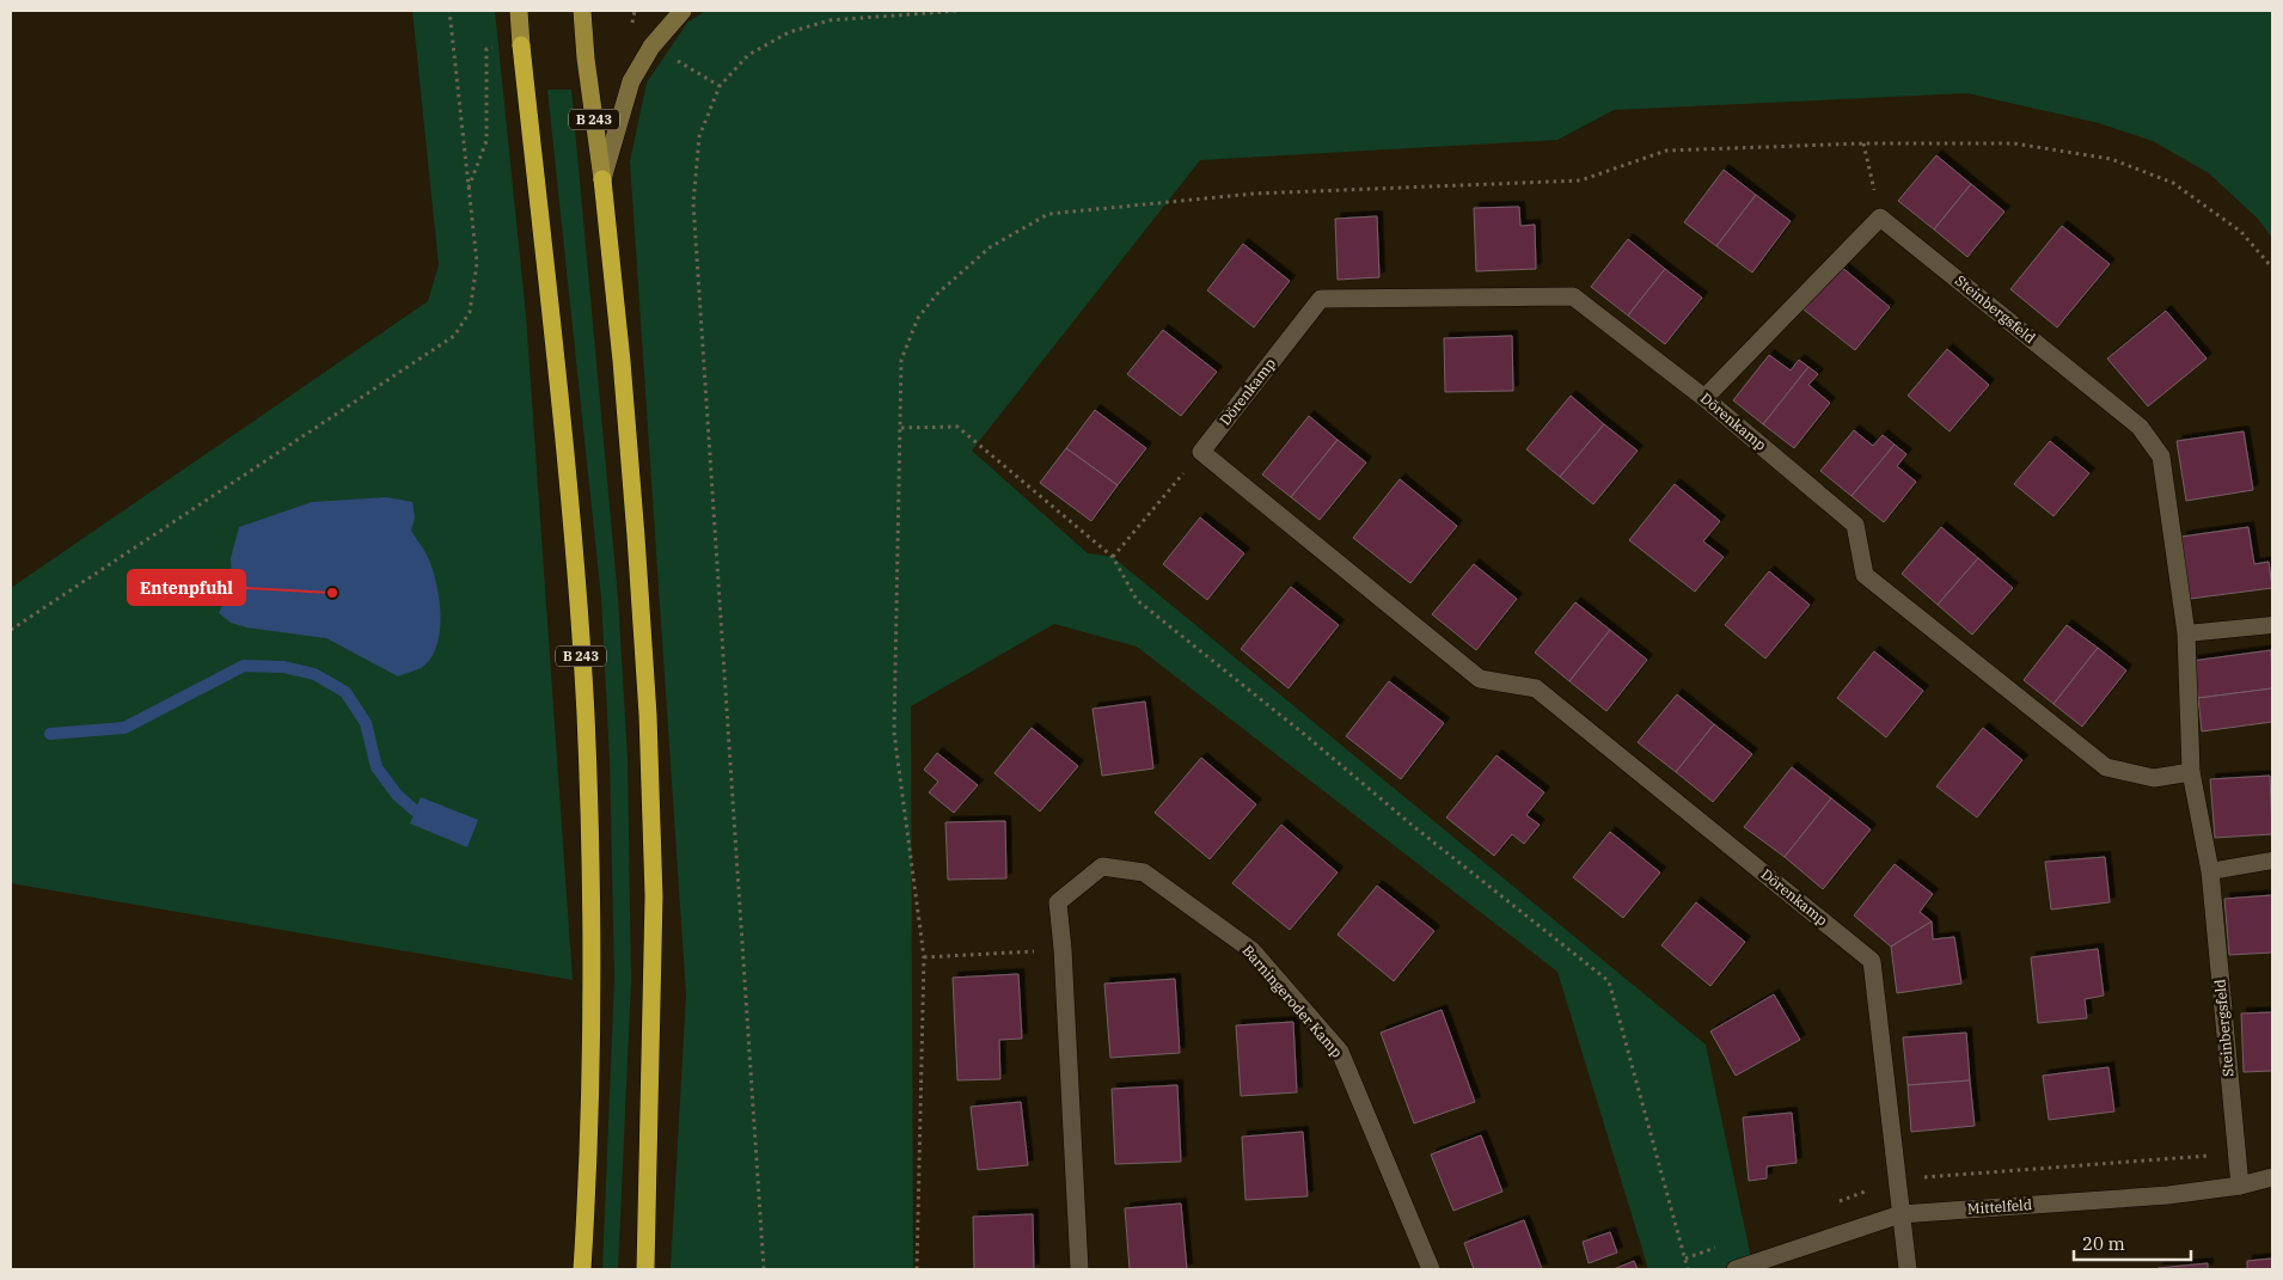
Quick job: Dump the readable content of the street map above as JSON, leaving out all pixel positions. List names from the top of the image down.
{
  "streets": {
    "highway": ["B 243"],
    "street": [
      "Steinbergsfeld",
      "Dörenkamp",
      "Barningeroder Kamp",
      "Mittelfeld"
    ]
  },
  "crossings": [
    ["Steinbergsfeld", "Dörenkamp"],
    ["Steinbergsfeld", "Mittelfeld"],
    ["Dörenkamp", "Mittelfeld"]
  ],
  "places": ["Entenpfuhl"],
  "scale_bar": "20 m"
}
